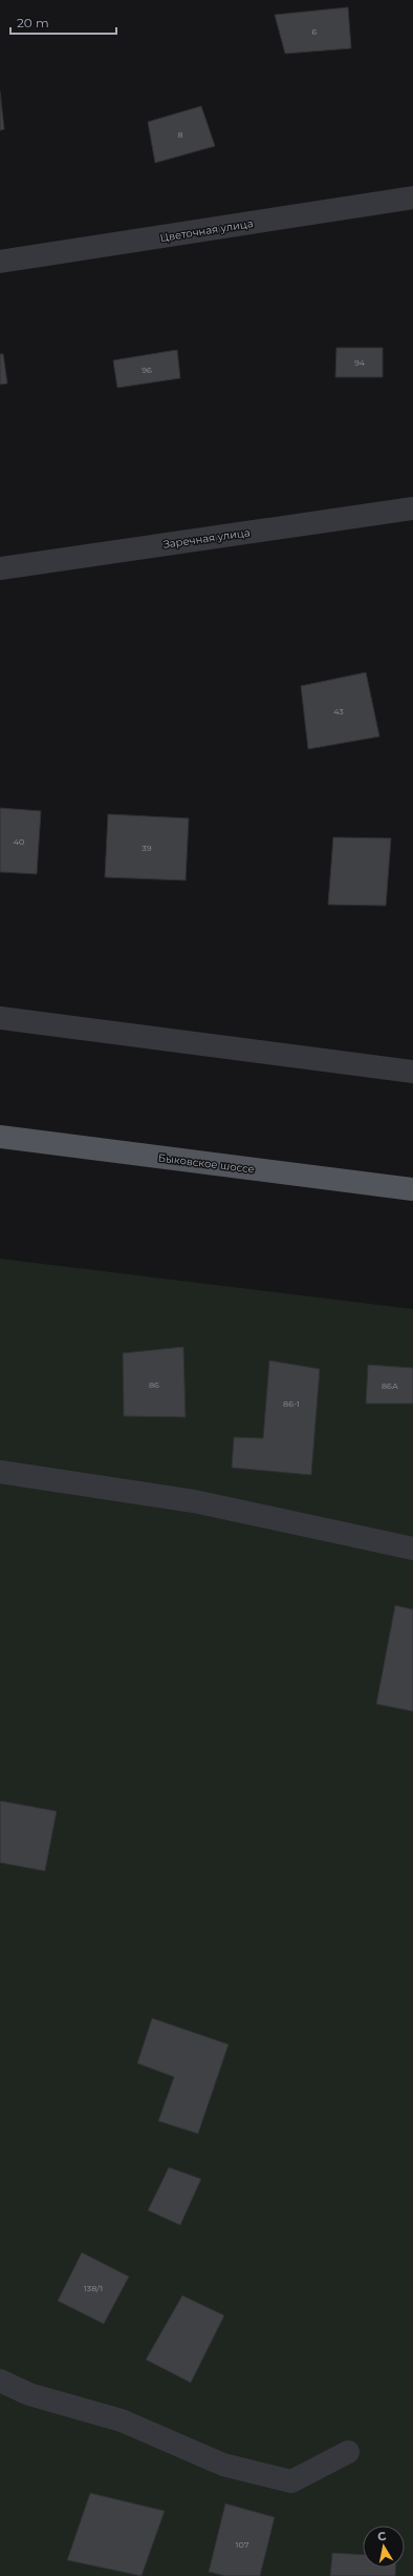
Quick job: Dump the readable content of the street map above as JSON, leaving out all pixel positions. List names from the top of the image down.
{
  "streets": {
    "main road": ["Быковское шоссе"],
    "street": ["Цветочная улица", "Заречная улица"]
  },
  "house_numbers": [
    "6",
    "8",
    "94",
    "96",
    "43",
    "40",
    "39",
    "86",
    "86А",
    "86-1",
    "138/1",
    "107"
  ],
  "scale_bar": "20 m",
  "north": "top"
}
